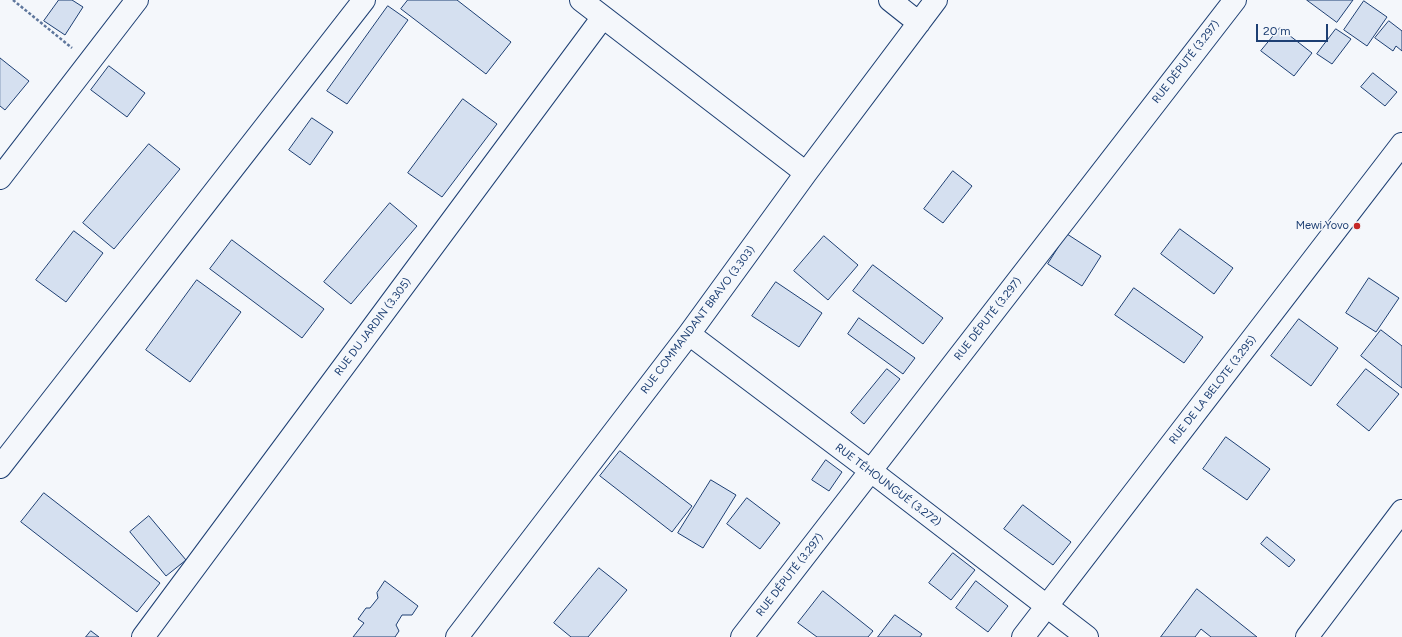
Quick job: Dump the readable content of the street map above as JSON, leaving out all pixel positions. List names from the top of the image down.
{
  "streets": {
    "street": [
      "RUE DÉPUTÉ (3.297)",
      "RUE COMMANDANT BRAVO (3.303)",
      "RUE DU JARDIN (3.305)",
      "RUE DE LA BELOTE (3.295)",
      "RUE TÉHOUNGUÉ (3.272)"
    ]
  },
  "crossings": [
    ["RUE DÉPUTÉ (3.297)", "RUE TÉHOUNGUÉ (3.272)"],
    ["RUE COMMANDANT BRAVO (3.303)", "RUE TÉHOUNGUÉ (3.272)"],
    ["RUE DE LA BELOTE (3.295)", "RUE TÉHOUNGUÉ (3.272)"]
  ],
  "places": ["Mewi Yovo"],
  "scale_bar": "20 m"
}
